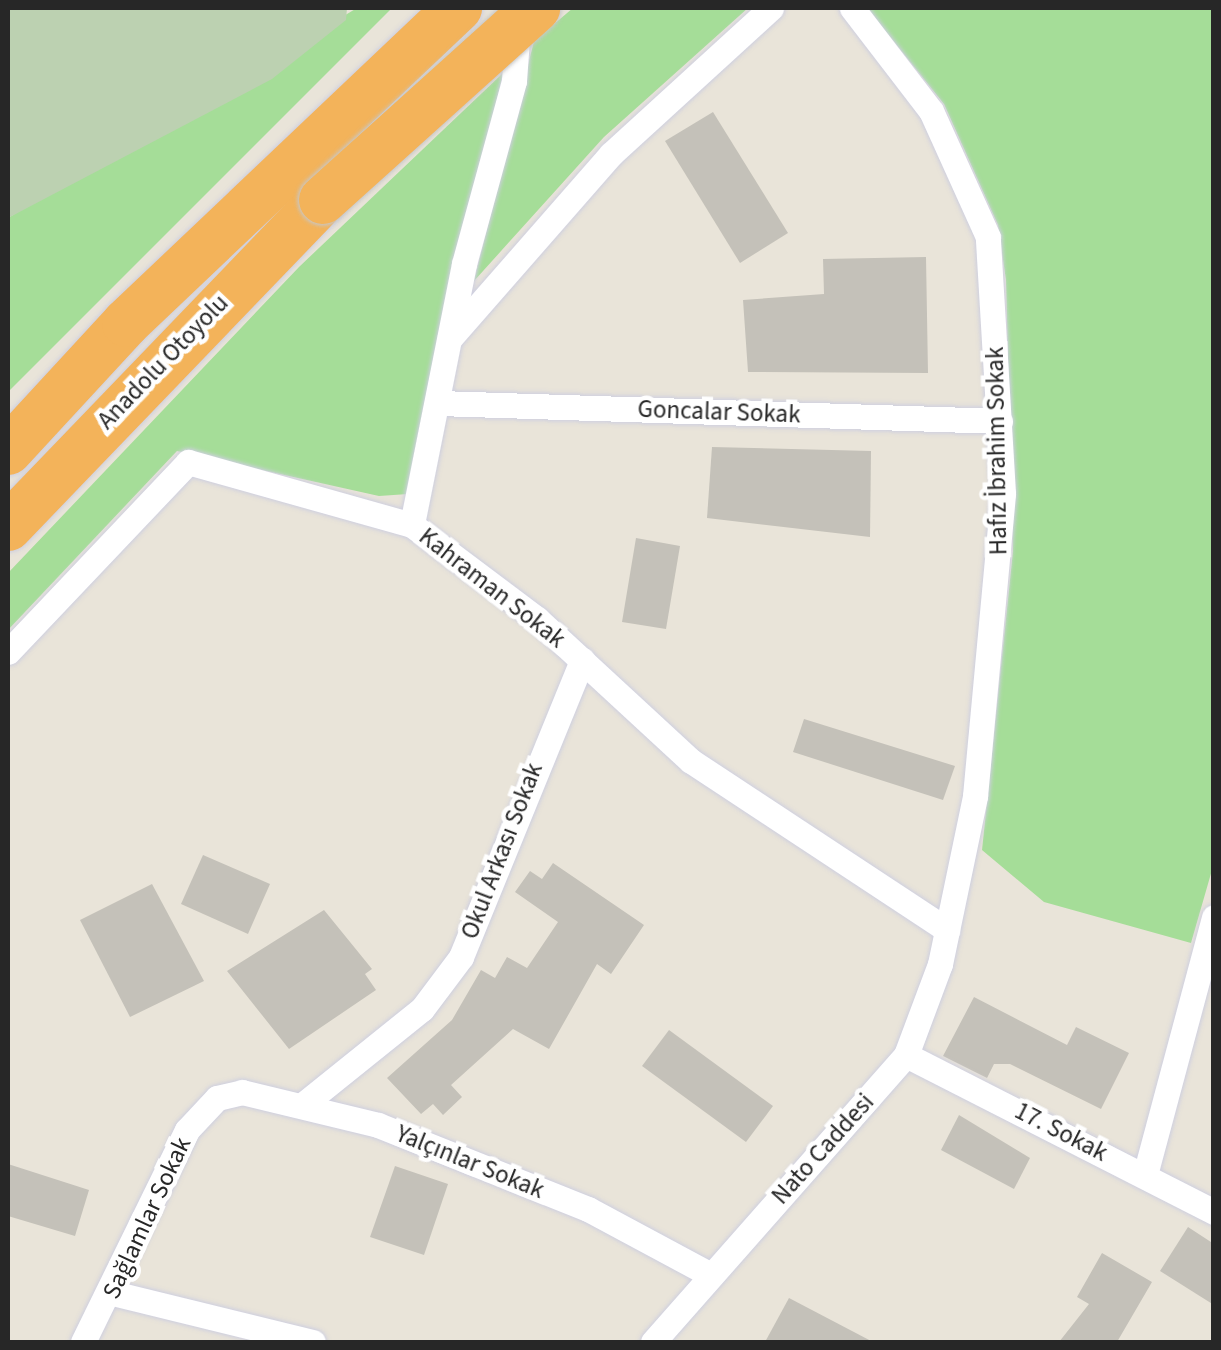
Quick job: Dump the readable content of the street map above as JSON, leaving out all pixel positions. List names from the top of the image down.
{
  "streets": {
    "highway": ["Anadolu Otoyolu"],
    "street": [
      "Goncalar Sokak",
      "Hafız İbrahim Sokak",
      "Kahraman Sokak",
      "Okul Arkası Sokak",
      "17. Sokak",
      "Nato Caddesi",
      "Yalçınlar Sokak",
      "Sağlamlar Sokak"
    ]
  },
  "crossings": [
    ["Goncalar Sokak", "Hafız İbrahim Sokak"],
    ["Goncalar Sokak", "Kahraman Sokak"],
    ["Hafız İbrahim Sokak", "Kahraman Sokak"],
    ["Hafız İbrahim Sokak", "Nato Caddesi"],
    ["Kahraman Sokak", "Okul Arkası Sokak"],
    ["Kahraman Sokak", "Nato Caddesi"],
    ["Okul Arkası Sokak", "Yalçınlar Sokak"],
    ["17. Sokak", "Nato Caddesi"],
    ["Nato Caddesi", "Yalçınlar Sokak"],
    ["Yalçınlar Sokak", "Sağlamlar Sokak"]
  ]
}
